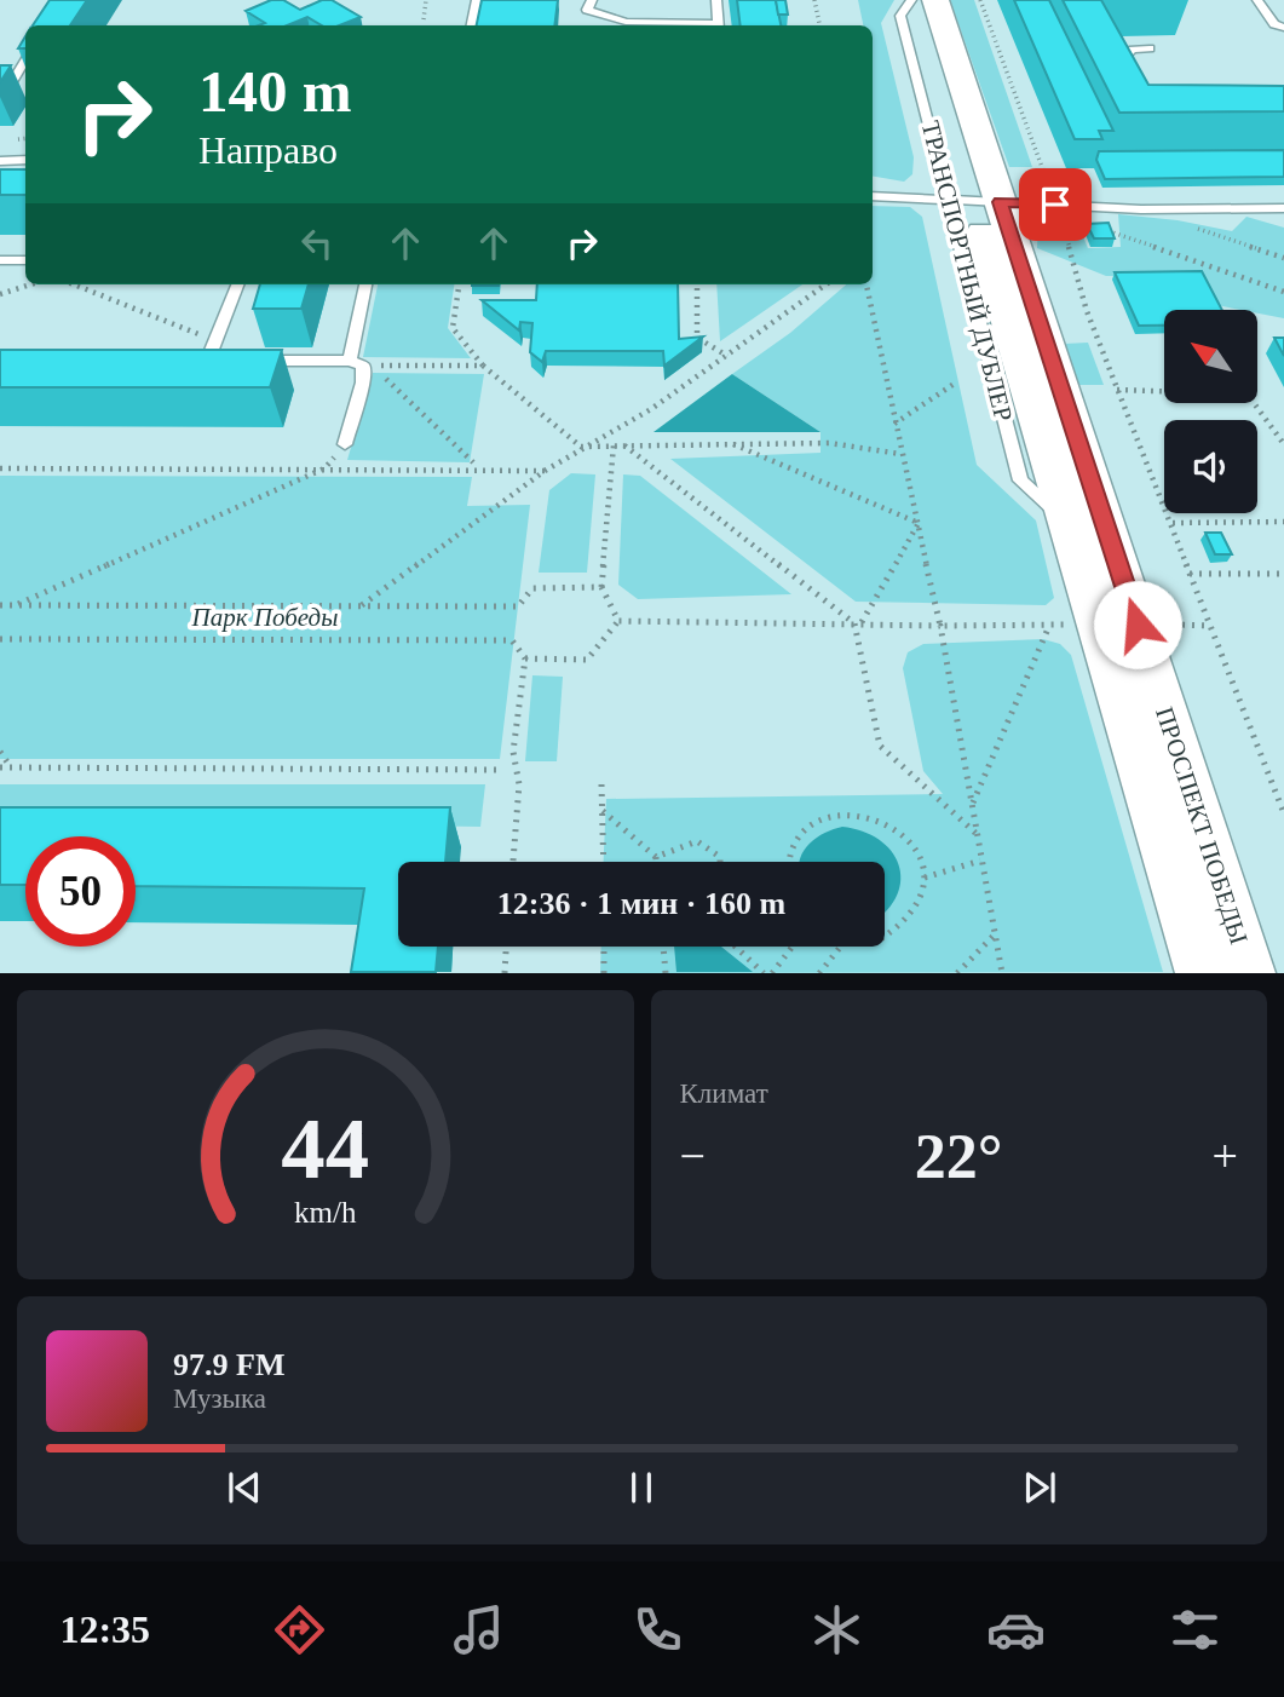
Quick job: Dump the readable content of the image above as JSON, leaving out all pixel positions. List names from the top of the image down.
{
  "streets": {
    "main road": ["ПРОСПЕКТ ПОБЕДЫ"]
  },
  "parks": ["Парк Победы"],
  "north": "top left",
  "page": {
    "turn": ["140 m", "Направо"],
    "limit": "50",
    "trip": "12:36 · 1 мин · 160 m",
    "tile": "Климат",
    "heat": ["−", "22°", "+"],
    "song": ["97.9 FM", "Музыка"],
    "tabs": "12:35",
    "gauge": ["44", "km/h"]
  }
}
